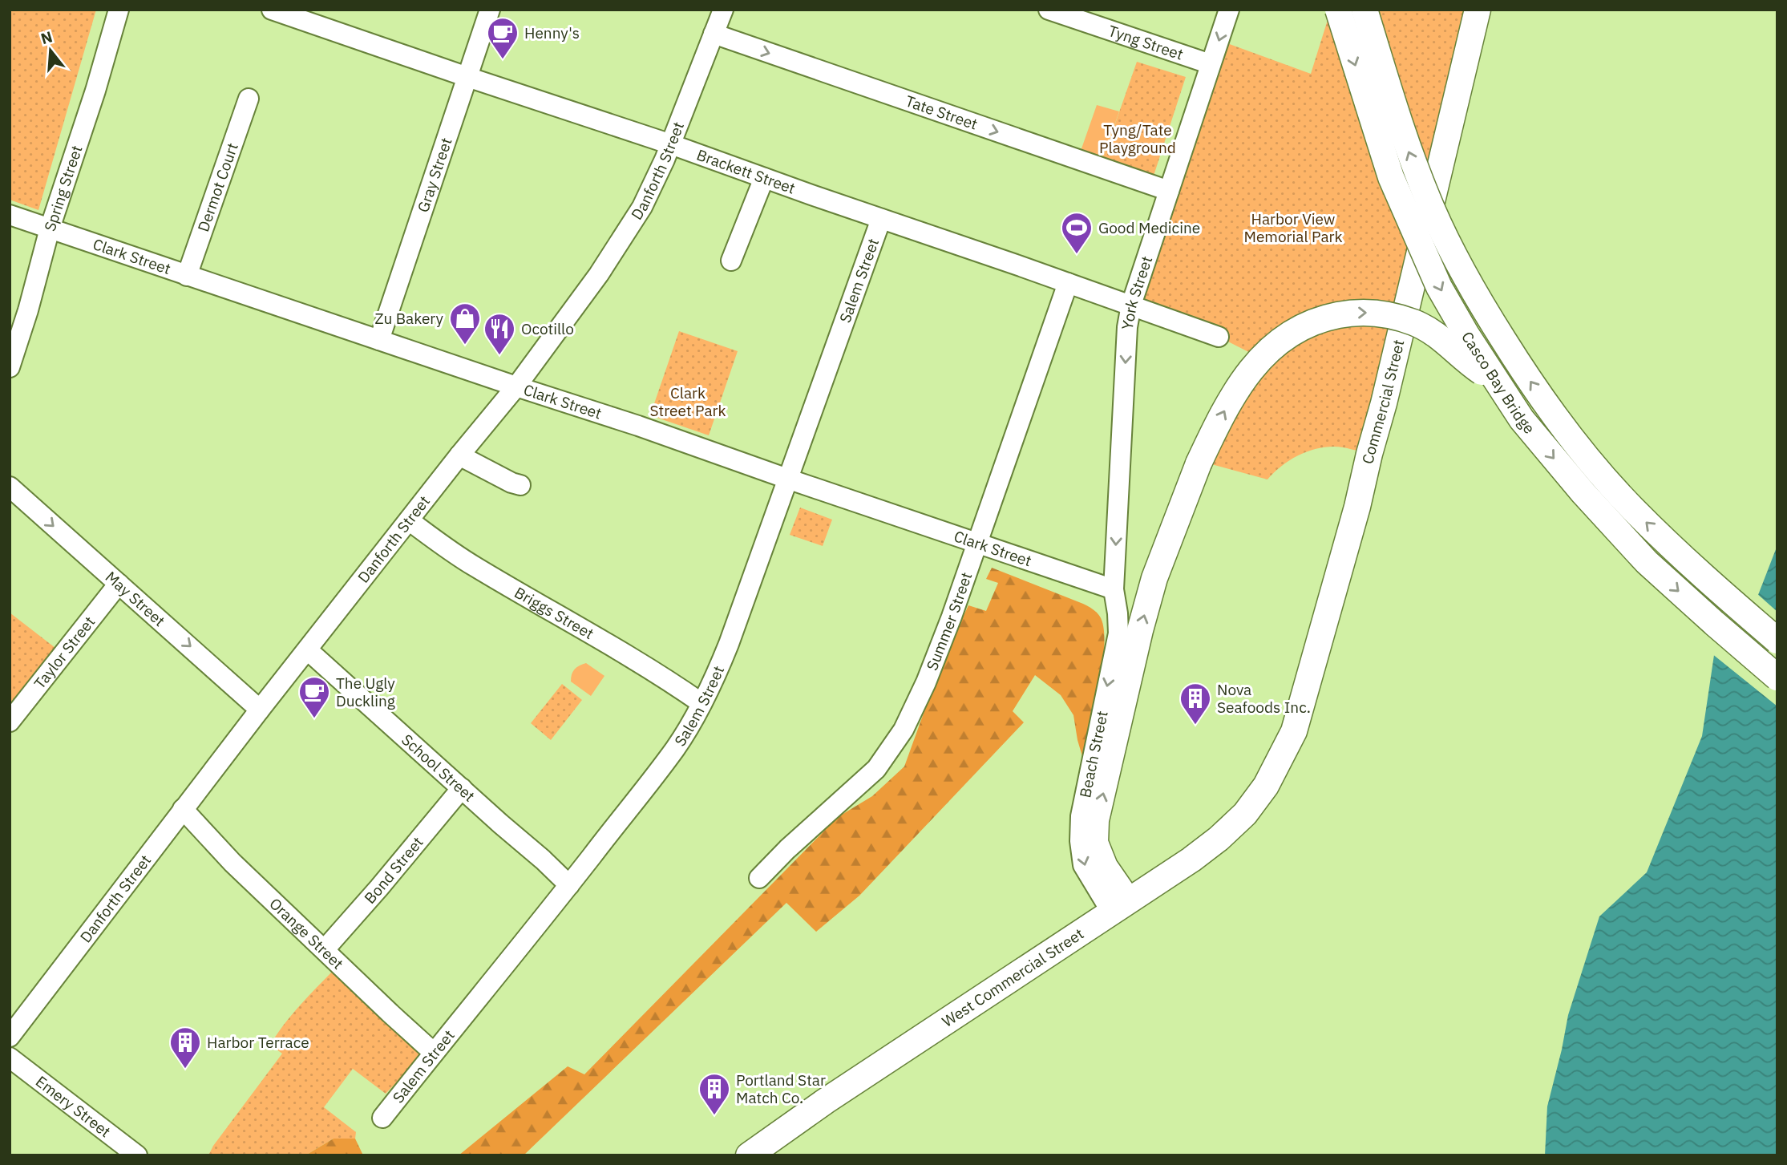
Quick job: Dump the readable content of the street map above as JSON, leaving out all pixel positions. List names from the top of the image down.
{
  "streets": {
    "main road": ["Casco Bay Bridge", "Commercial Street", "West Commercial Street"],
    "street": [
      "Tyng Street",
      "Tate Street",
      "Danforth Street",
      "Brackett Street",
      "Gray Street",
      "Dermot Court",
      "Spring Street",
      "Clark Street",
      "Salem Street",
      "York Street",
      "May Street",
      "Briggs Street",
      "Summer Street",
      "Taylor Street",
      "Beach Street",
      "School Street",
      "Bond Street",
      "Orange Street",
      "Emery Street"
    ]
  },
  "crossings": [
    ["Tyng Street", "York Street"],
    ["Tate Street", "Danforth Street"],
    ["Tate Street", "York Street"],
    ["Danforth Street", "Brackett Street"],
    ["Danforth Street", "Clark Street"],
    ["Danforth Street", "May Street"],
    ["Danforth Street", "Briggs Street"],
    ["Danforth Street", "School Street"],
    ["Danforth Street", "Orange Street"],
    ["Brackett Street", "Gray Street"],
    ["Brackett Street", "Salem Street"],
    ["Brackett Street", "York Street"],
    ["Brackett Street", "Summer Street"],
    ["Gray Street", "Clark Street"],
    ["Dermot Court", "Clark Street"],
    ["Spring Street", "Clark Street"],
    ["Clark Street", "Salem Street"],
    ["Clark Street", "York Street"],
    ["Clark Street", "Summer Street"],
    ["Clark Street", "Beach Street"],
    ["Salem Street", "Briggs Street"],
    ["Salem Street", "School Street"],
    ["Salem Street", "Orange Street"],
    ["York Street", "Beach Street"],
    ["Commercial Street", "West Commercial Street"],
    ["May Street", "Taylor Street"],
    ["Beach Street", "West Commercial Street"],
    ["School Street", "Bond Street"],
    ["Bond Street", "Orange Street"]
  ],
  "one_way": [
    "Tate Street",
    "York Street",
    "May Street",
    "Beach Street"
  ],
  "parks": ["Tyng/Tate Playground", "Harbor View Memorial Park", "Clark Street Park"],
  "places": {
    "cafe": ["Henny's", "The Ugly Duckling"],
    "sports": ["Good Medicine"],
    "shop": ["Zu Bakery"],
    "restaurant": ["Ocotillo"],
    "building": ["Nova Seafoods Inc.", "Harbor Terrace", "Portland Star Match Co."]
  },
  "north": "top"
}
